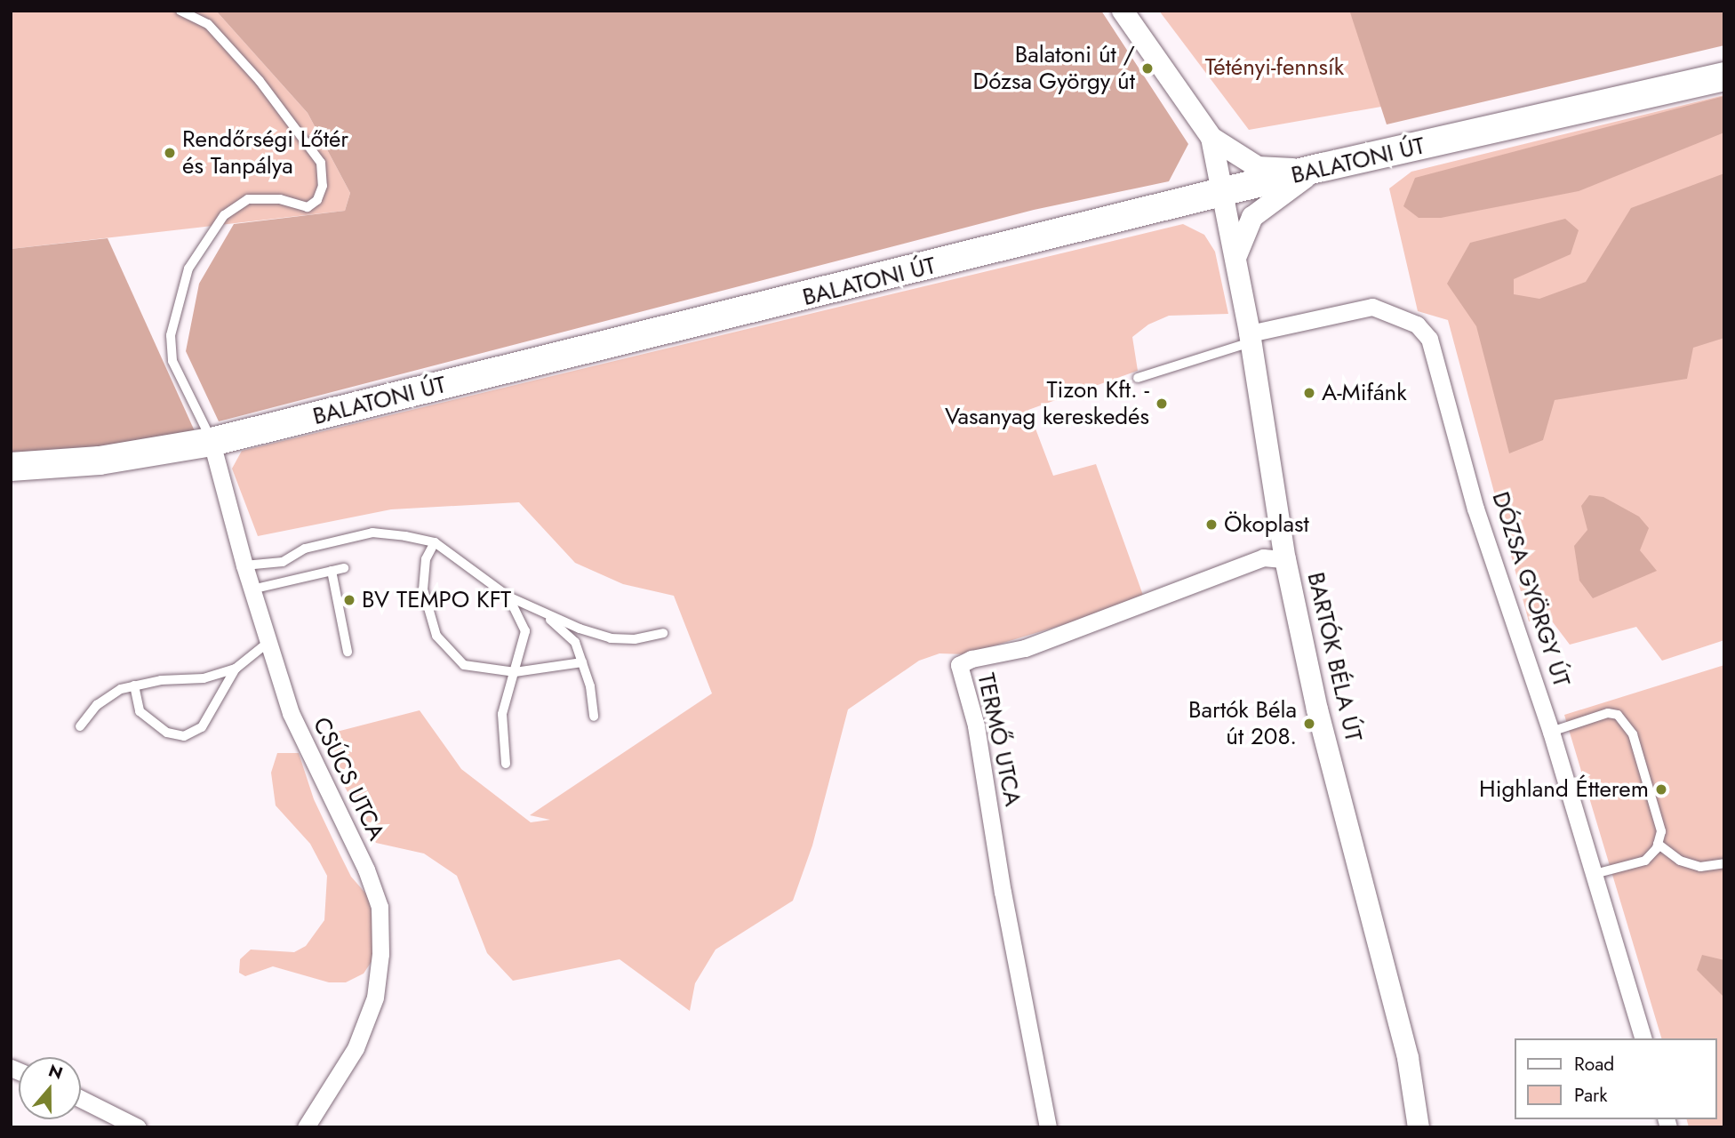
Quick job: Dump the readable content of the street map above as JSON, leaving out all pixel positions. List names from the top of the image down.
{
  "streets": {
    "main road": ["BALATONI ÚT"],
    "street": [
      "DÓZSA GYÖRGY ÚT",
      "BARTÓK BÉLA ÚT",
      "TERMŐ UTCA",
      "CSÚCS UTCA"
    ]
  },
  "crossings": [
    ["BALATONI ÚT", "BARTÓK BÉLA ÚT"],
    ["BALATONI ÚT", "CSÚCS UTCA"],
    ["DÓZSA GYÖRGY ÚT", "BARTÓK BÉLA ÚT"],
    ["BARTÓK BÉLA ÚT", "TERMŐ UTCA"]
  ],
  "parks": ["Tétényi-fennsík"],
  "places": [
    "Balatoni út / Dózsa György út",
    "Rendőrségi Lőtér és Tanpálya",
    "A-Mifánk",
    "Tizon Kft. - Vasanyag kereskedés",
    "Ökoplast",
    "BV TEMPO KFT",
    "Bartók Béla út 208.",
    "Highland Étterem"
  ],
  "legend": ["Road", "Park"],
  "north": "top"
}
